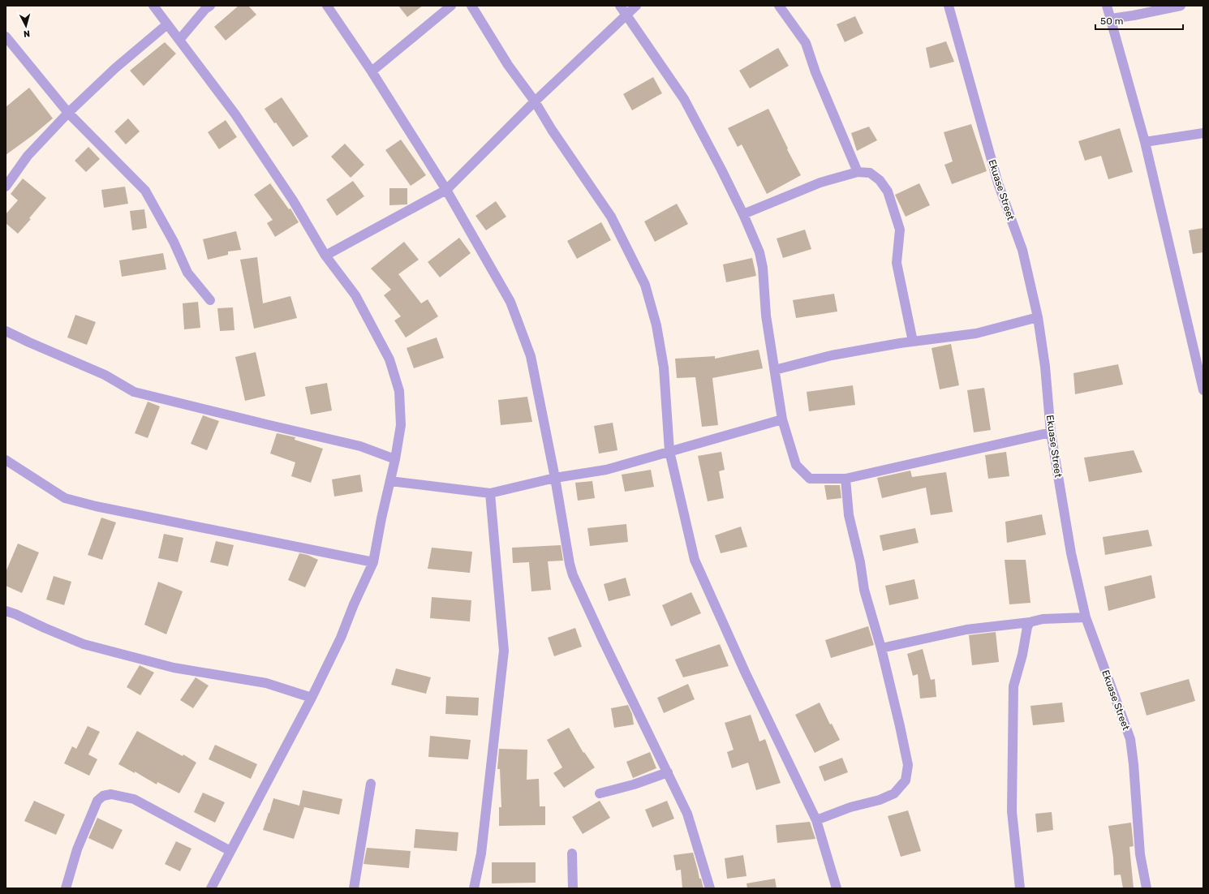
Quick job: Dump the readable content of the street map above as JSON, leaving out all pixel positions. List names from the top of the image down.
{
  "streets": {
    "street": ["Ekuase Street"]
  },
  "scale_bar": "50 m",
  "north": "bottom"
}
